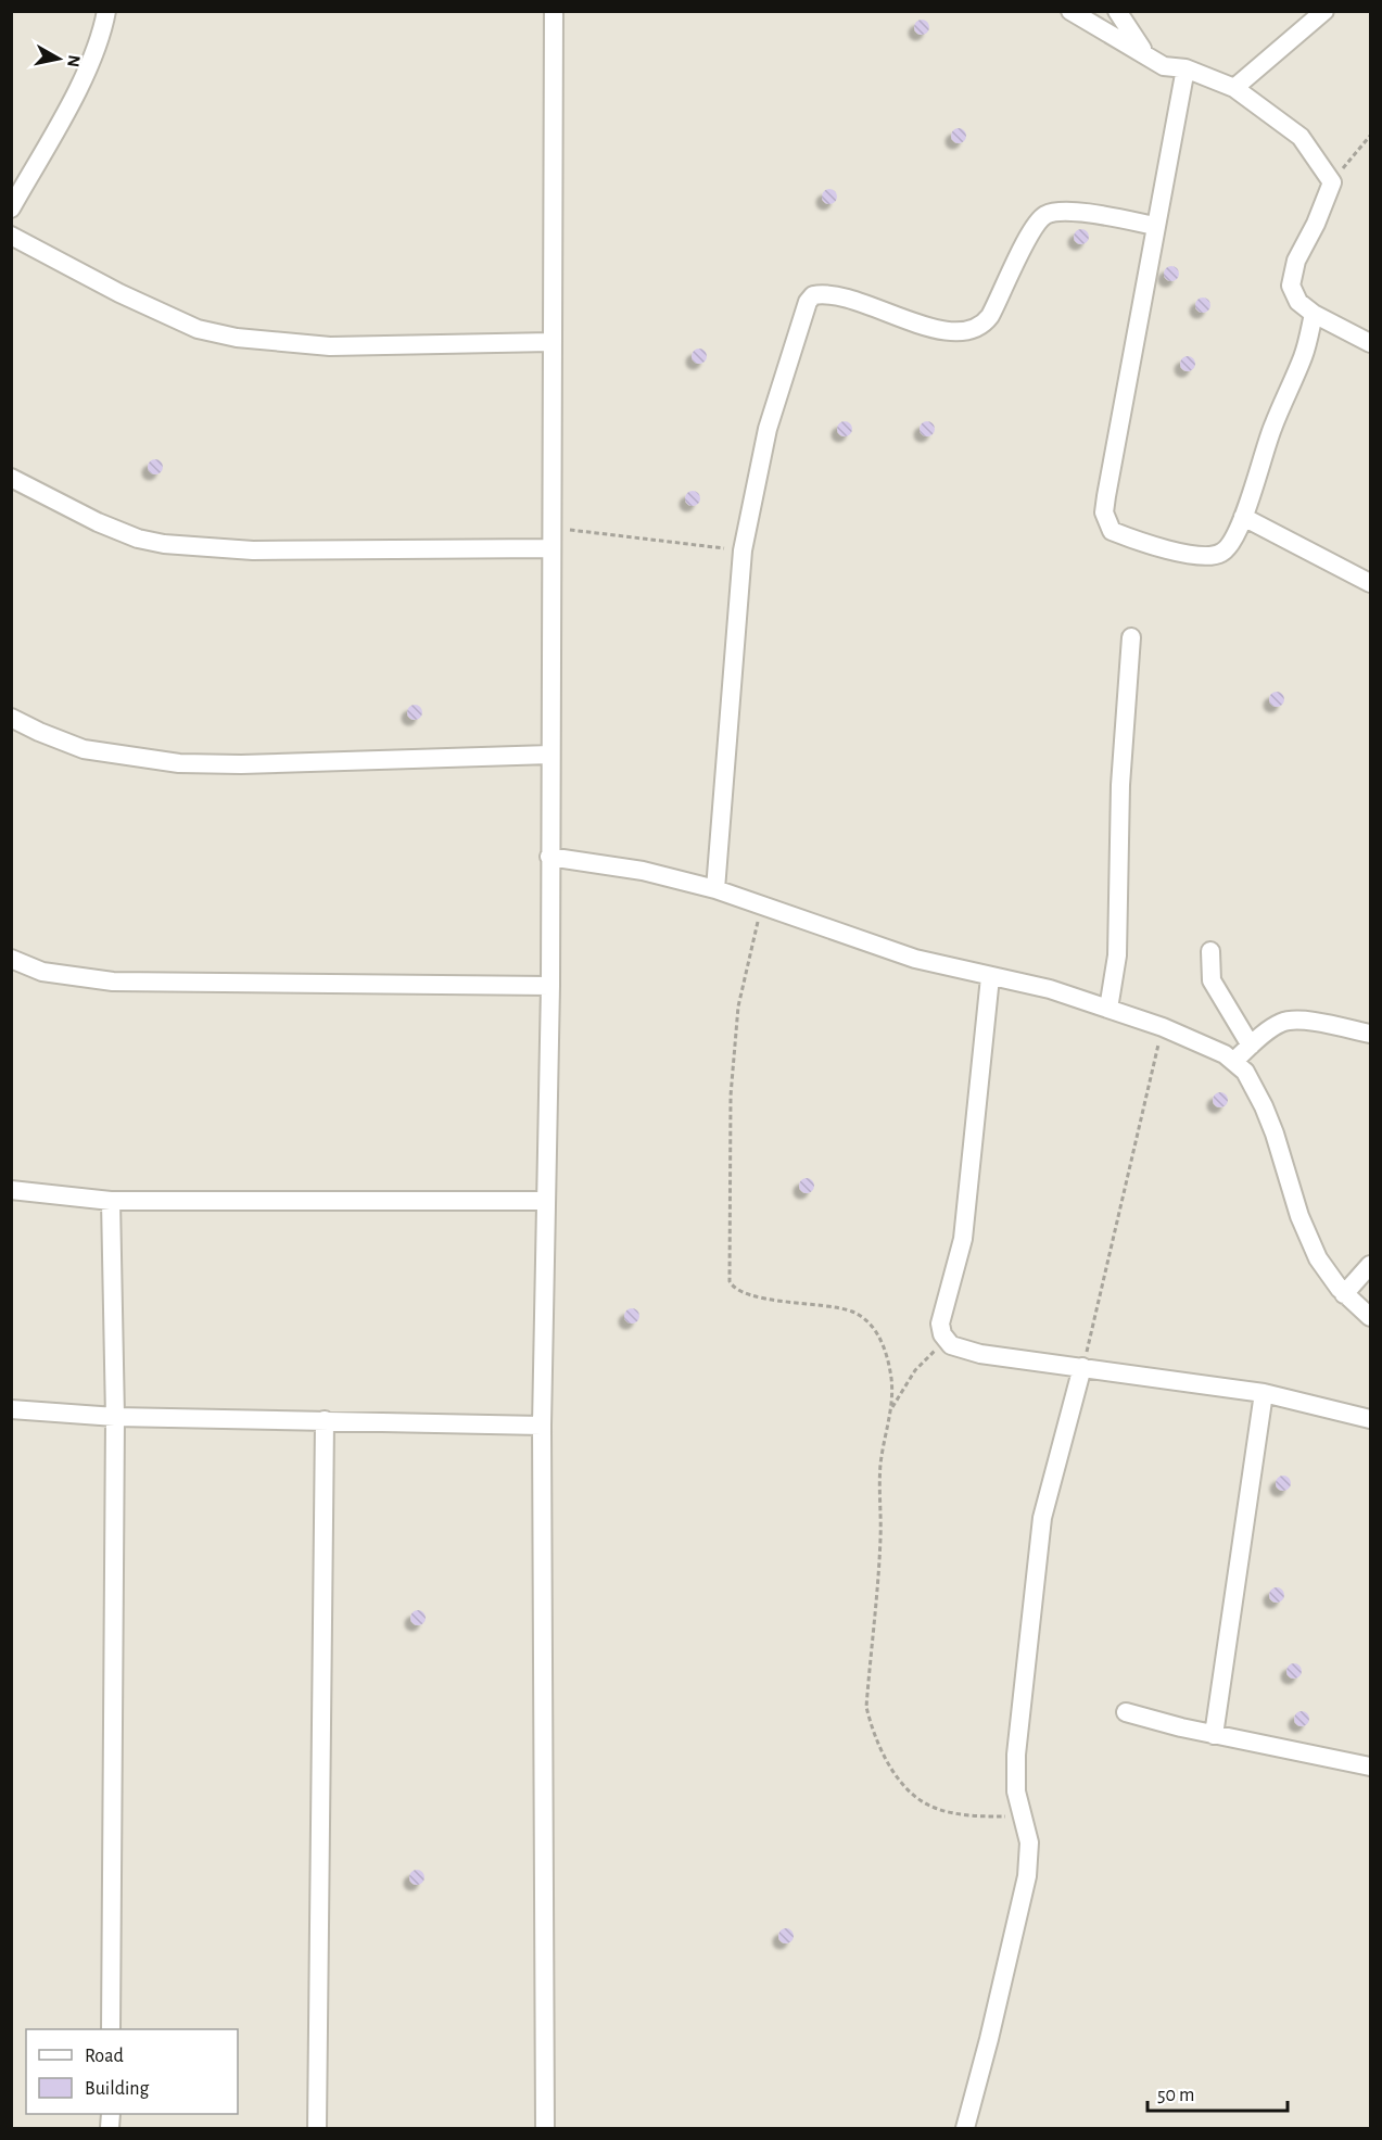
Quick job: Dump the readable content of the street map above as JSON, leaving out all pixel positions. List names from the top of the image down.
{
  "legend": ["Road", "Building"],
  "scale_bar": "50 m",
  "north": "right"
}
